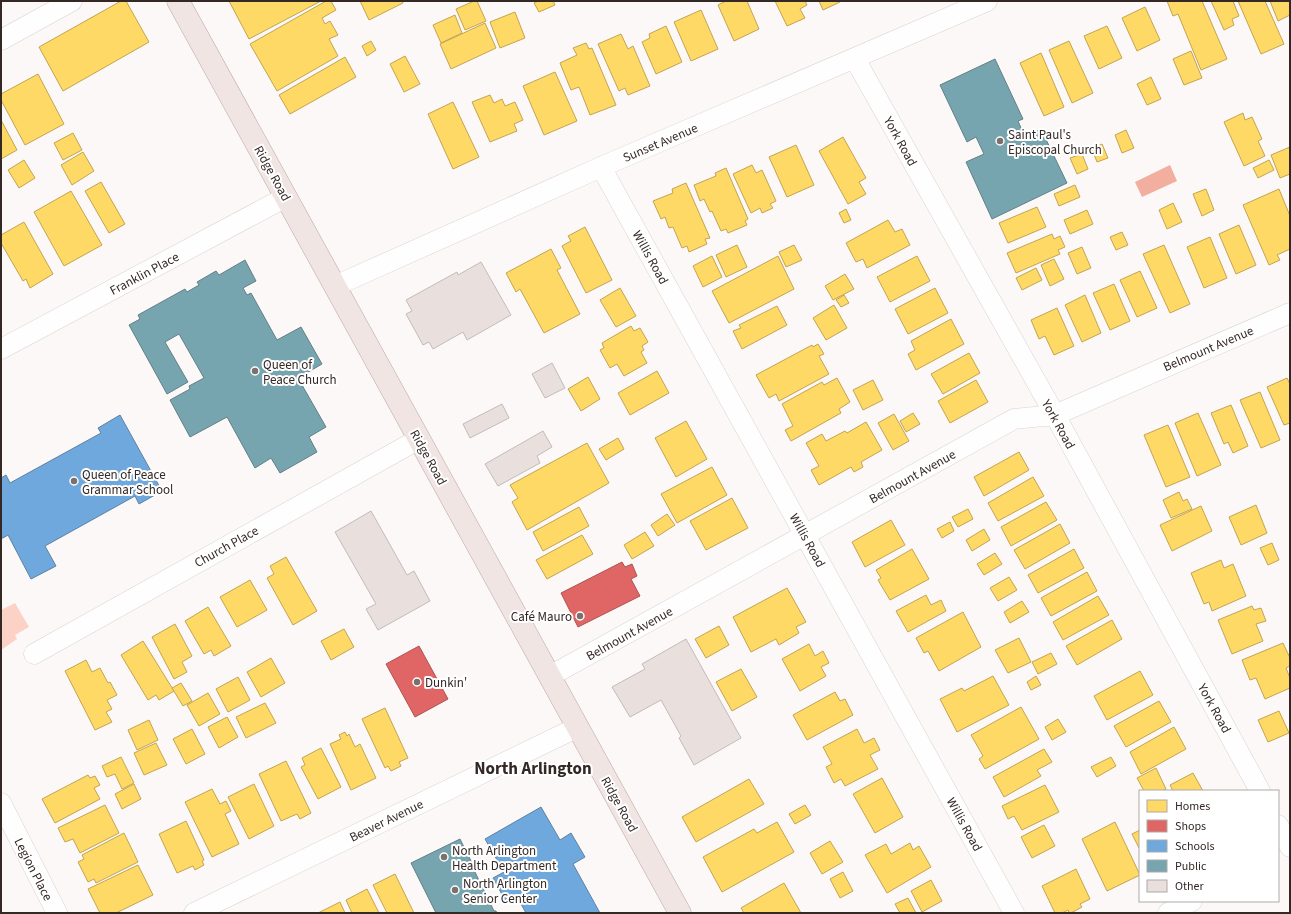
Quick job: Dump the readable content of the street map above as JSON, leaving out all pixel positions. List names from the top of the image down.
{
  "streets": {
    "main road": ["Ridge Road"],
    "street": [
      "York Road",
      "Sunset Avenue",
      "Willis Road",
      "Franklin Place",
      "Belmount Avenue",
      "Church Place",
      "Beaver Avenue",
      "Legion Place"
    ]
  },
  "crossings": [
    ["York Road", "Sunset Avenue"],
    ["York Road", "Belmount Avenue"],
    ["Sunset Avenue", "Ridge Road"],
    ["Sunset Avenue", "Willis Road"],
    ["Ridge Road", "Franklin Place"],
    ["Ridge Road", "Belmount Avenue"],
    ["Ridge Road", "Church Place"],
    ["Ridge Road", "Beaver Avenue"],
    ["Willis Road", "Belmount Avenue"]
  ],
  "districts": ["North Arlington"],
  "places": [
    "Saint Paul's Episcopal Church",
    "Queen of Peace Church",
    "Queen of Peace Grammar School",
    "Café Mauro",
    "Dunkin'",
    "North Arlington Health Department",
    "North Arlington Senior Center"
  ],
  "legend": [
    "Homes",
    "Shops",
    "Schools",
    "Public",
    "Other"
  ]
}
